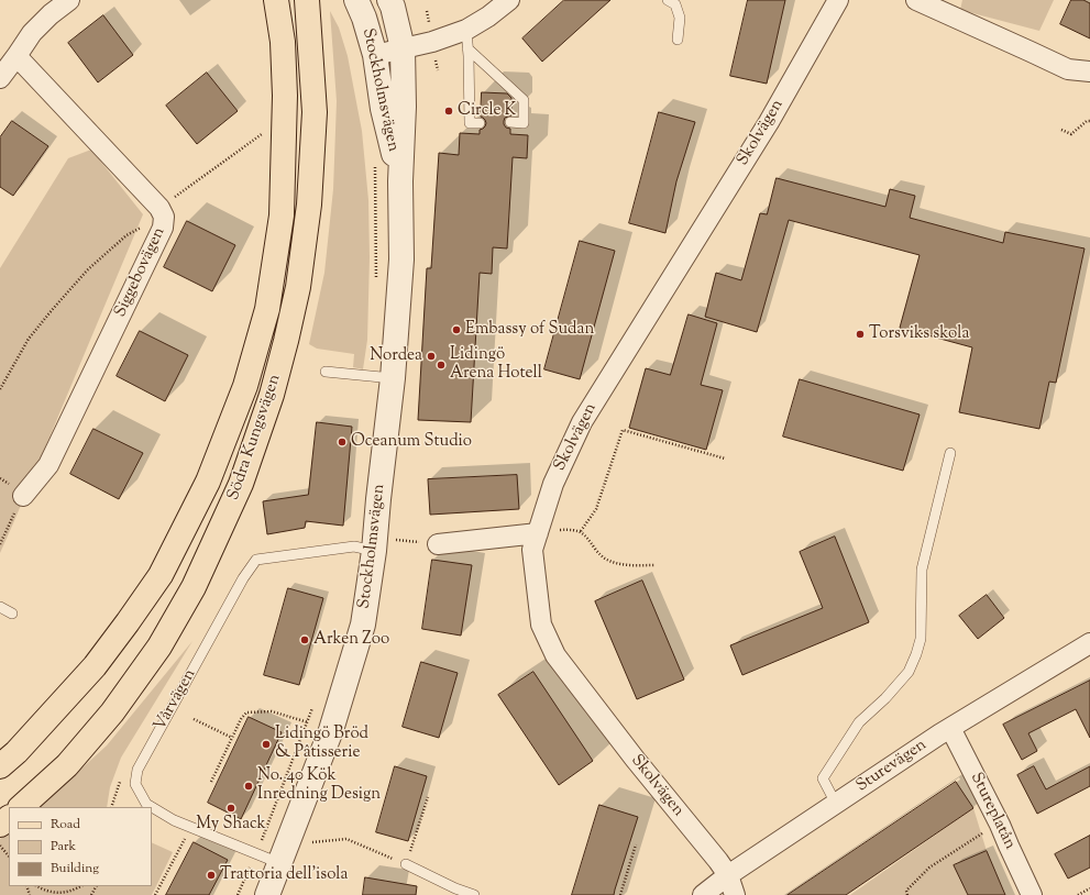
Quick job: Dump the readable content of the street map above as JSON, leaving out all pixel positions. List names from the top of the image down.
{
  "streets": {
    "main road": ["Södra Kungsvägen"],
    "street": [
      "Stockholmsvägen",
      "Skolvägen",
      "Siggebovägen",
      "Sturevägen",
      "Stureplatån"
    ],
    "lane": ["Vårvägen"]
  },
  "crossings": [
    ["Stockholmsvägen", "Vårvägen"],
    ["Skolvägen", "Sturevägen"],
    ["Sturevägen", "Stureplatån"]
  ],
  "places": [
    "Circle K",
    "Embassy of Sudan",
    "Torsviks skola",
    "Nordea",
    "Lidingö Arena Hotell",
    "Oceanum Studio",
    "Arken Zoo",
    "Lidingö Bröd & Pâtisserie",
    "No. 40 Kök Inredning Design",
    "My Shack",
    "Trattoria dell'isola"
  ],
  "legend": ["Road", "Park", "Building"]
}
